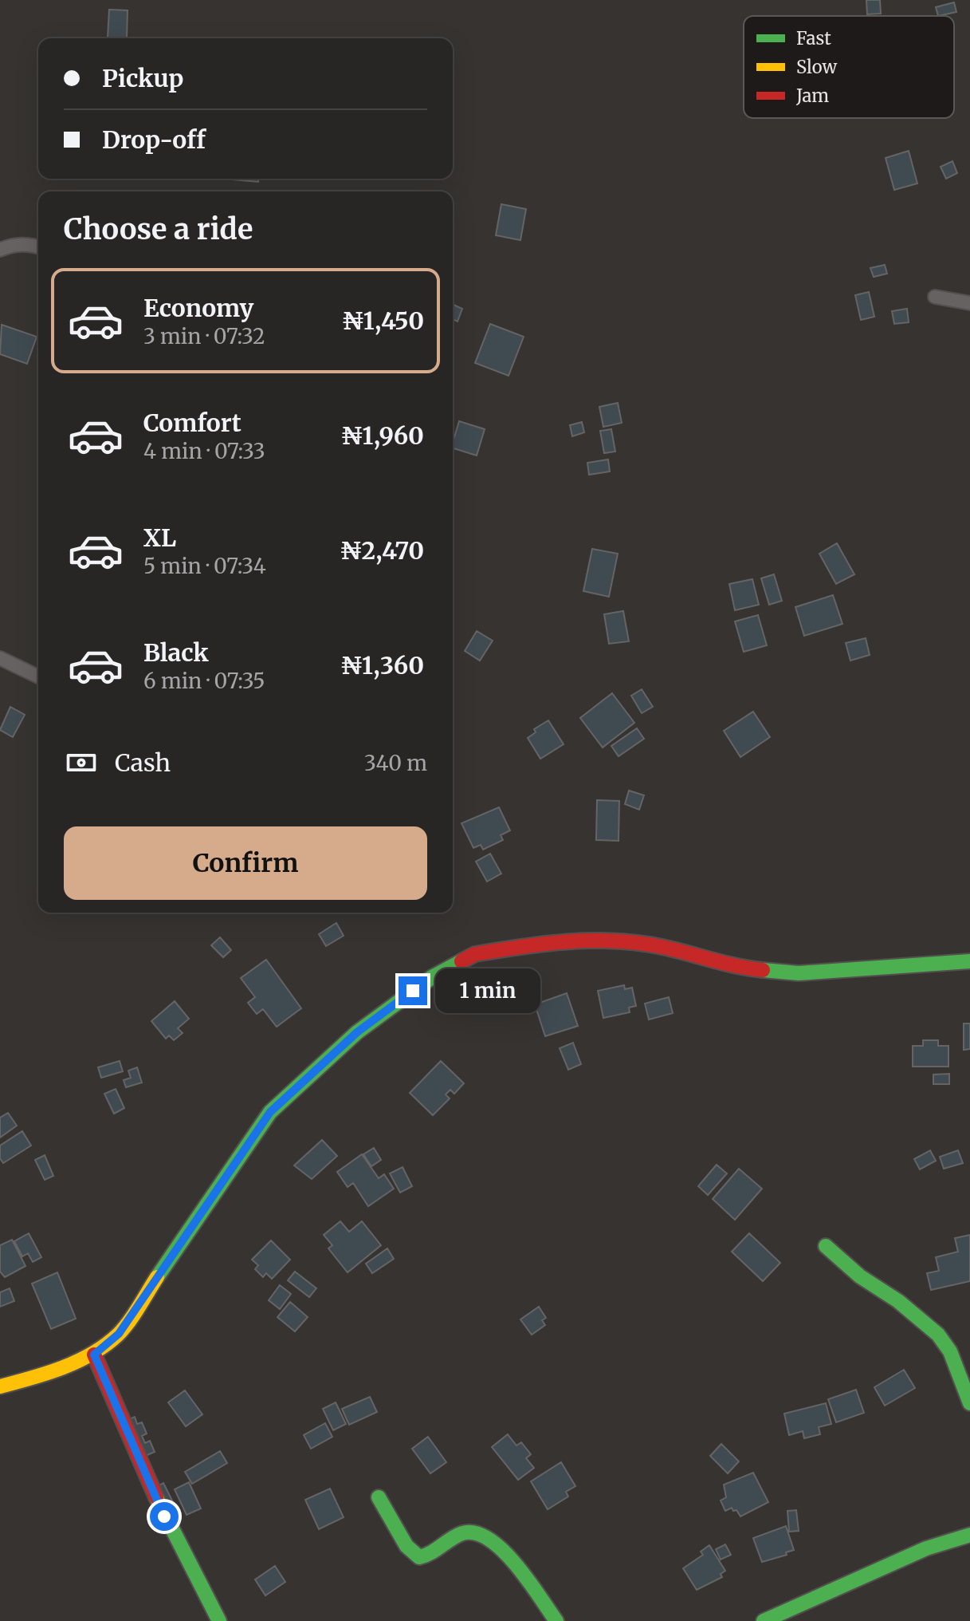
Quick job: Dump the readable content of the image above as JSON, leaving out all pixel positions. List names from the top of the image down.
{
  "legend": ["Fast", "Slow", "Jam"],
  "page": {
    "banner": ["Pickup", "Drop-off"],
    "heading": "Choose a ride",
    "list": [
      {
        "name": "Economy",
        "note": "3 min · 07:32",
        "value": "₦1,450"
      },
      {
        "name": "Comfort",
        "note": "4 min · 07:33",
        "value": "₦1,960"
      },
      {
        "name": "XL",
        "note": "5 min · 07:34",
        "value": "₦2,470"
      },
      {
        "name": "Black",
        "note": "6 min · 07:35",
        "value": "₦1,360"
      }
    ],
    "pay": ["Cash", "340 m"],
    "buttons": "Confirm",
    "bubble": "1 min"
  }
}
